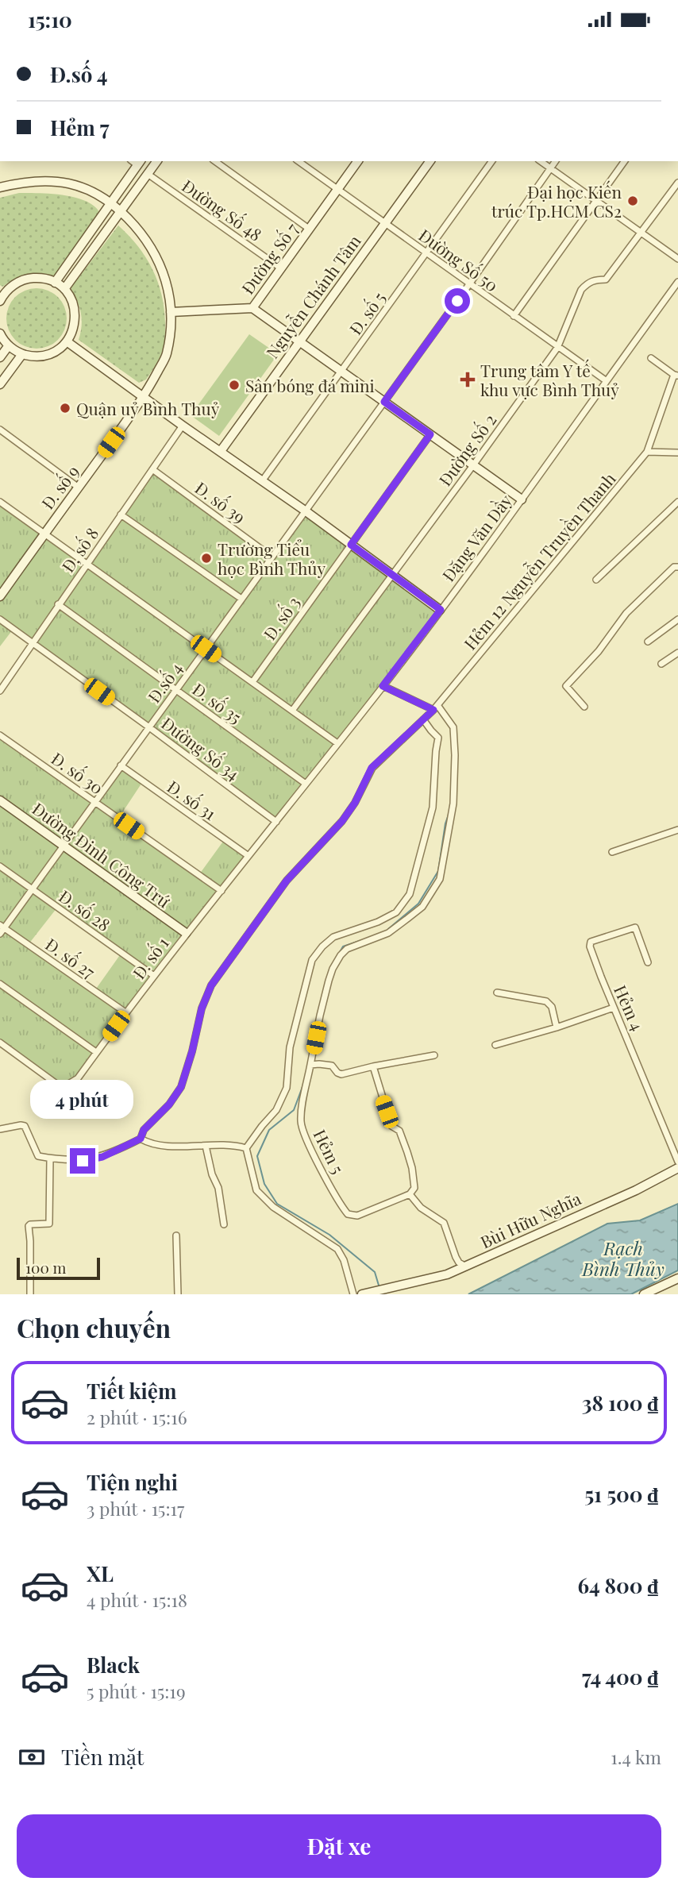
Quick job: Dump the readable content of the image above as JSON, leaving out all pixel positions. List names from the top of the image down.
{
  "streets": {
    "street": [
      "Đường Số 48",
      "Đường Số 7",
      "Đường Số 50",
      "Nguyễn Chánh Tâm",
      "Đ. số 5",
      "Đường Số 2",
      "Đ. số 9",
      "Đ. số 39",
      "Đặng Văn Dầy",
      "Đ, số 8",
      "Hẻm 12 Nguyễn Truyền Thanh",
      "Đ. số 3",
      "Đ.số 4",
      "Đ. số 35",
      "Đường Số 34",
      "Đ. số 30",
      "Đ. số 31",
      "Đường Đinh Công Trứ",
      "Đ. số 28",
      "Đ. số 27",
      "Đ. số 1",
      "Hẻm 4",
      "Hẻm 5",
      "Bùi Hữu Nghĩa"
    ]
  },
  "crossings": [
    ["Đường Số 48", "Đường Số 7"],
    ["Đường Số 7", "Đường Số 50"],
    ["Đường Số 7", "Đ. số 9"],
    ["Đường Số 50", "Nguyễn Chánh Tâm"],
    ["Đường Số 50", "Đ. số 5"],
    ["Đường Số 50", "Đường Số 2"],
    ["Đường Số 50", "Đặng Văn Dầy"],
    ["Đường Số 50", "Đ.số 4"],
    ["Đ. số 39", "Đ, số 8"],
    ["Đ. số 39", "Đ.số 4"],
    ["Đặng Văn Dầy", "Đ. số 35"],
    ["Đặng Văn Dầy", "Đường Số 34"],
    ["Đặng Văn Dầy", "Đ. số 31"],
    ["Đặng Văn Dầy", "Đ. số 1"],
    ["Đ, số 8", "Đ. số 35"],
    ["Đ, số 8", "Đường Số 34"],
    ["Đ.số 4", "Đ. số 35"],
    ["Đ.số 4", "Đường Số 34"],
    ["Đ.số 4", "Đ. số 30"],
    ["Đ.số 4", "Đ. số 31"],
    ["Đ.số 4", "Đường Đinh Công Trứ"],
    ["Đ.số 4", "Đ. số 28"],
    ["Đ.số 4", "Đ. số 27"],
    ["Đ. số 30", "Đ. số 1"],
    ["Đ. số 31", "Đ. số 1"],
    ["Đường Đinh Công Trứ", "Đ. số 1"],
    ["Đ. số 28", "Đ. số 1"],
    ["Đ. số 27", "Đ. số 1"]
  ],
  "water": ["Rạch Bình Thủy"],
  "places": {
    "other": [
      "Đại học Kiến trúc Tp.HCM CS2",
      "Sân bóng đá mini",
      "Quận uỷ Bình Thuỷ",
      "Trường Tiểu học Bình Thủy"
    ],
    "health": ["Trung tâm Y tế khu vực Bình Thuỷ"]
  },
  "scale_bar": "100 m",
  "page": {
    "status": "15:10",
    "banner": ["Đ.số 4", "Hẻm 7"],
    "bubble": "4 phút",
    "scale": "100 m",
    "heading": "Chọn chuyến",
    "list": [
      {
        "name": "Tiết kiệm",
        "note": "2 phút · 15:16",
        "value": "38 100 ₫"
      },
      {
        "name": "Tiện nghi",
        "note": "3 phút · 15:17",
        "value": "51 500 ₫"
      },
      {
        "name": "XL",
        "note": "4 phút · 15:18",
        "value": "64 800 ₫"
      },
      {
        "name": "Black",
        "note": "5 phút · 15:19",
        "value": "74 400 ₫"
      }
    ],
    "pay": ["Tiền mặt", "1.4 km"],
    "buttons": "Đặt xe"
  }
}
